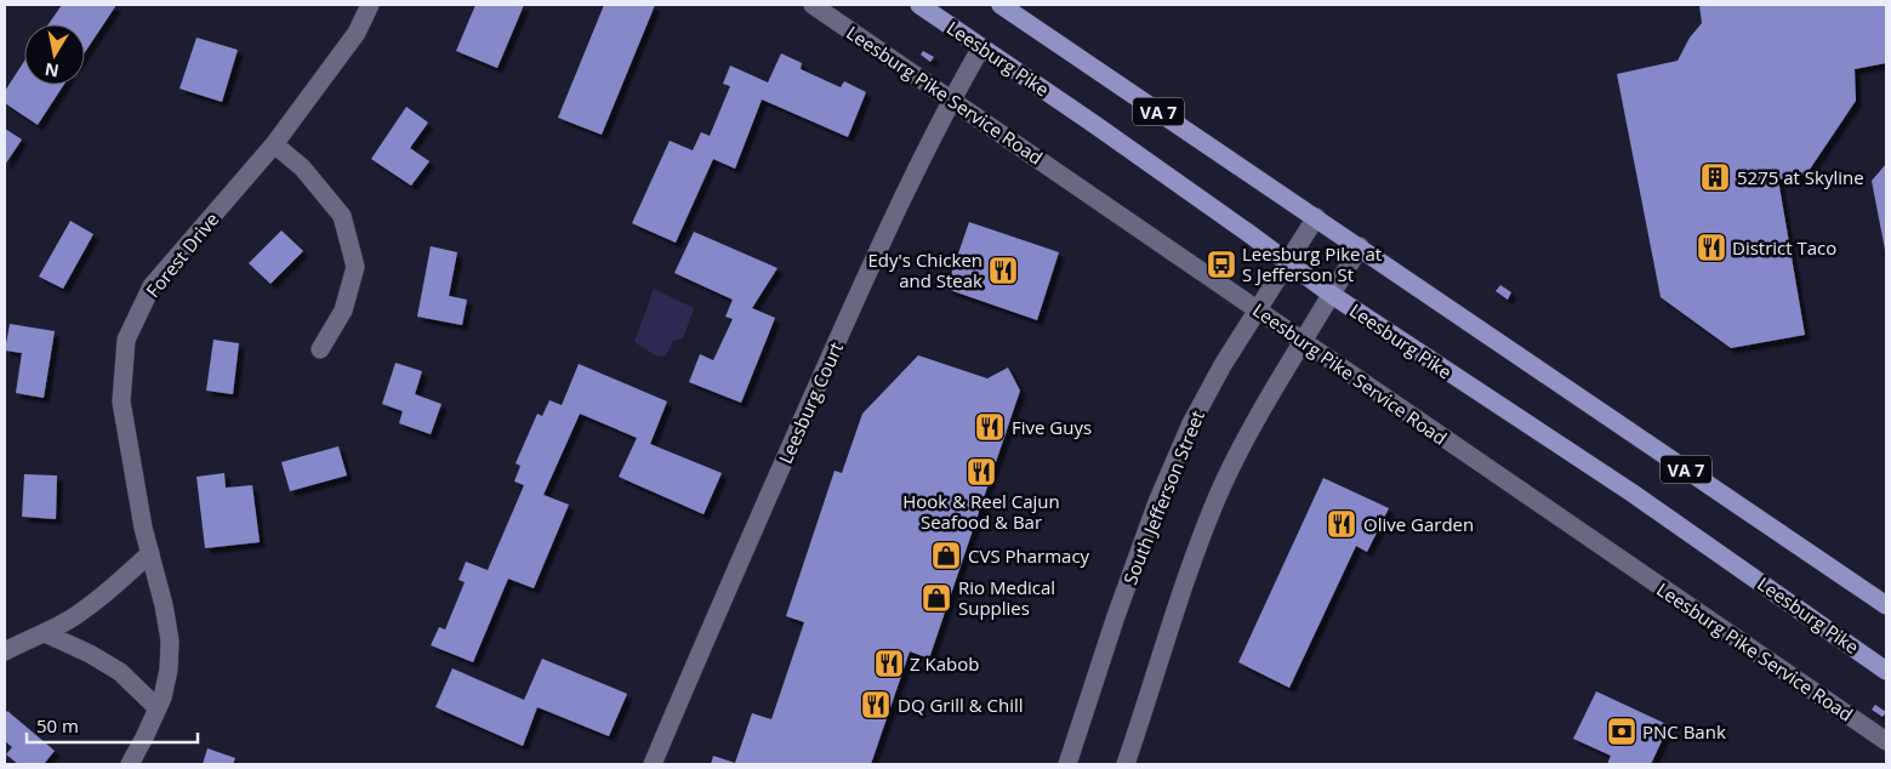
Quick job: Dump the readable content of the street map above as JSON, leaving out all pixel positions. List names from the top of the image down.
{
  "streets": {
    "main road": ["Leesburg Pike", "VA 7"],
    "street": [
      "Leesburg Pike Service Road",
      "Forest Drive",
      "Leesburg Court",
      "South Jefferson Street"
    ]
  },
  "crossings": [
    ["Leesburg Pike", "Leesburg Court"],
    ["Leesburg Pike", "South Jefferson Street"],
    ["Leesburg Pike Service Road", "Leesburg Court"],
    ["Leesburg Pike Service Road", "South Jefferson Street"],
    ["VA 7", "South Jefferson Street"]
  ],
  "places": {
    "building": ["5275 at Skyline"],
    "restaurant": [
      "District Taco",
      "Edy's Chicken and Steak",
      "Five Guys",
      "Hook & Reel Cajun Seafood & Bar",
      "Olive Garden",
      "Z Kabob",
      "DQ Grill & Chill"
    ],
    "bus stop": ["Leesburg Pike at S Jefferson St"],
    "shop": ["CVS Pharmacy", "Rio Medical Supplies"],
    "bank": ["PNC Bank"]
  },
  "scale_bar": "50 m",
  "north": "bottom"
}
